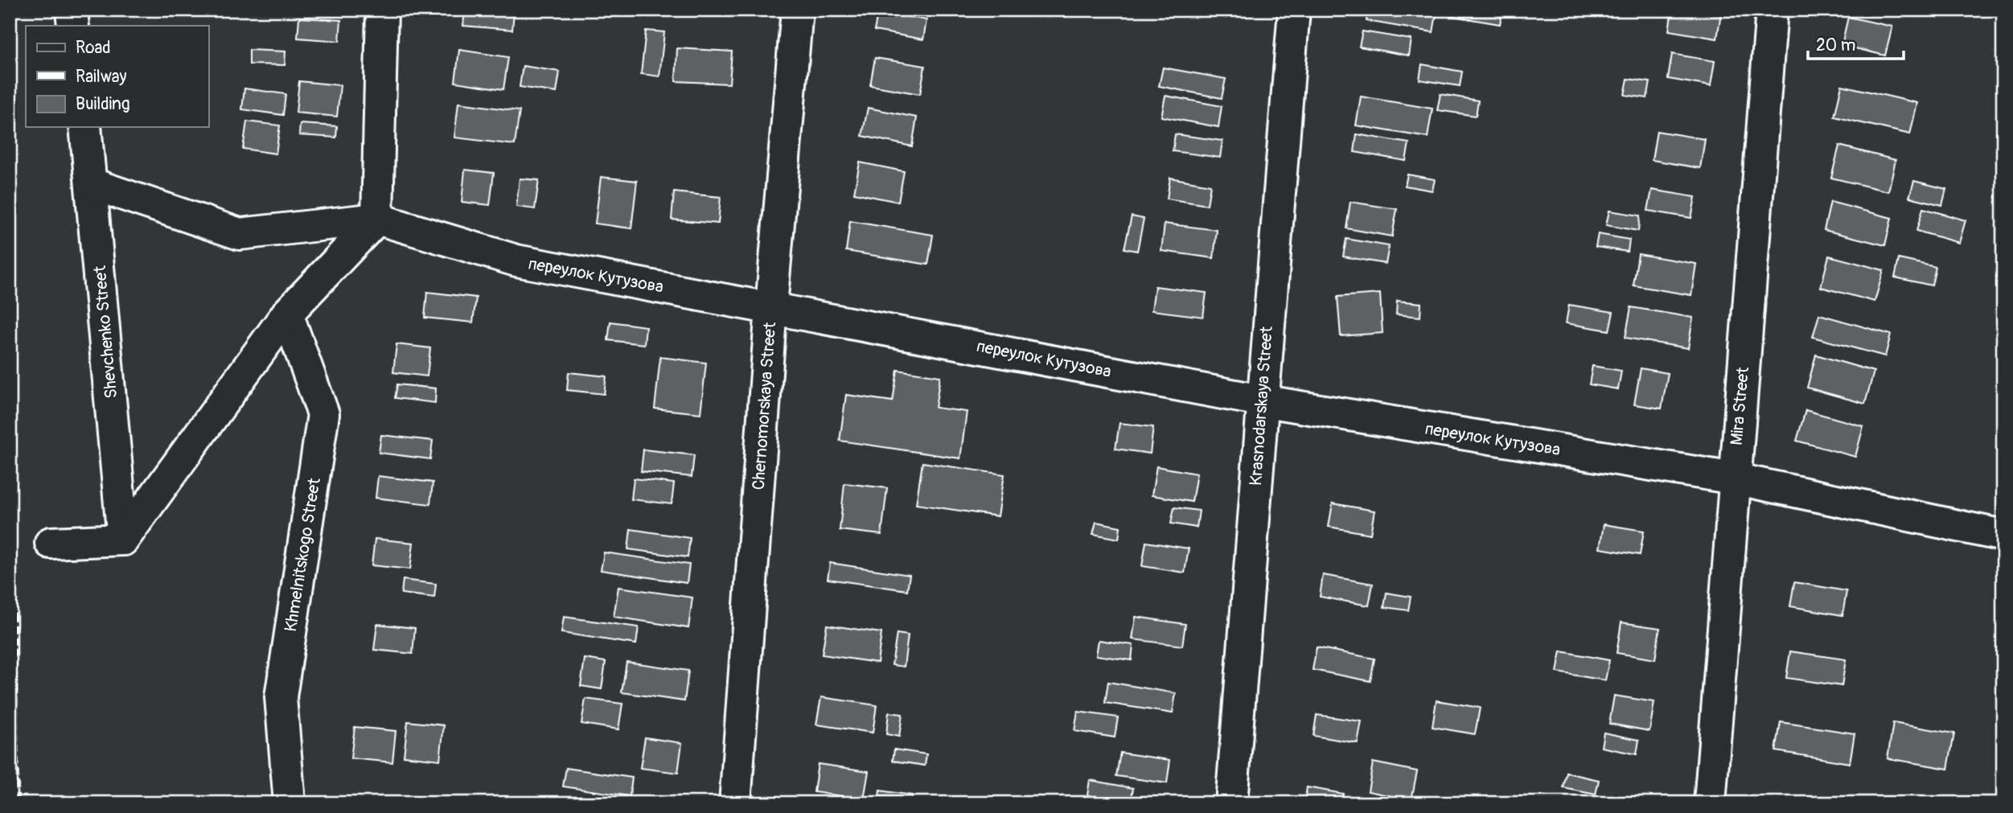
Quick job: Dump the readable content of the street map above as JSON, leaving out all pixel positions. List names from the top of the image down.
{
  "streets": {
    "street": [
      "переулок Кутузова",
      "Shevchenko Street",
      "Chernomorskaya Street",
      "Krasnodarskaya Street",
      "Mira Street",
      "Khmelnitskogo Street"
    ]
  },
  "crossings": [
    ["переулок Кутузова", "Shevchenko Street"],
    ["переулок Кутузова", "Chernomorskaya Street"],
    ["переулок Кутузова", "Krasnodarskaya Street"],
    ["переулок Кутузова", "Mira Street"]
  ],
  "legend": ["Road", "Railway", "Building"],
  "scale_bar": "20 m"
}
